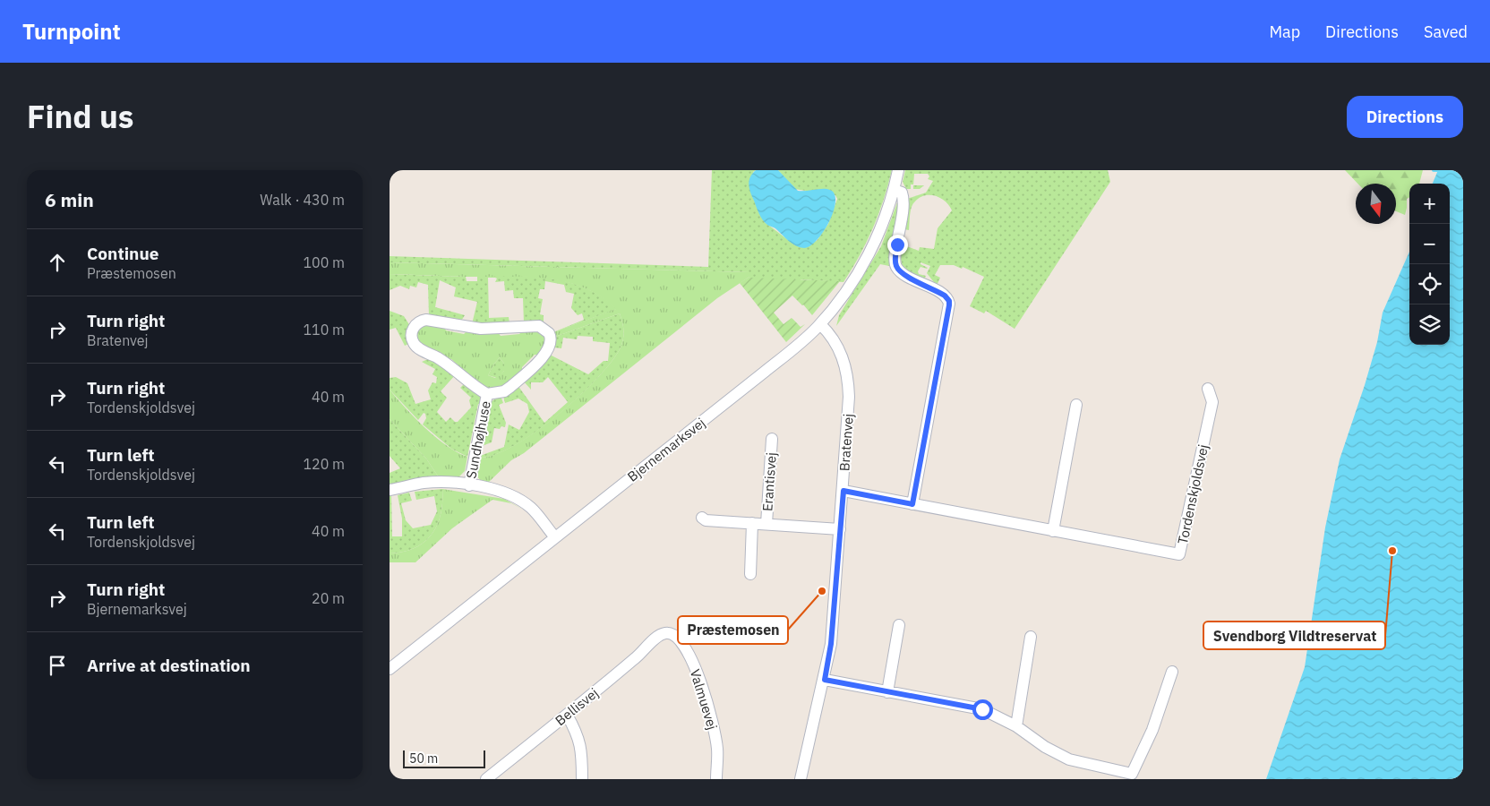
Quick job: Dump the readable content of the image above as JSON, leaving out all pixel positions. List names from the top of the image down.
{
  "streets": {
    "street": [
      "Sundhøjhuse",
      "Bratenvej",
      "Bjernemarksvej",
      "Erantisvej",
      "Tordenskjoldsvej",
      "Valmuevej",
      "Bellisvej"
    ]
  },
  "crossings": [
    ["Sundhøjhuse", "Bjernemarksvej"],
    ["Bratenvej", "Bjernemarksvej"],
    ["Bratenvej", "Erantisvej"],
    ["Bratenvej", "Tordenskjoldsvej"],
    ["Valmuevej", "Bellisvej"]
  ],
  "places": ["Svendborg Vildtreservat", "Præstemosen"],
  "scale_bar": "50 m",
  "north": "bottom",
  "page": {
    "header": "Turnpoint",
    "nav": ["Map", "Directions", "Saved"],
    "title": "Find us",
    "buttons": "Directions",
    "heading": ["6 min", "Walk · 430 m"],
    "map_buttons": ["+", "−"],
    "list": [
      ["Continue", "Præstemosen", "100 m"],
      ["Turn right", "Bratenvej", "110 m"],
      ["Turn right", "Tordenskjoldsvej", "40 m"],
      ["Turn left", "Tordenskjoldsvej", "120 m"],
      ["Turn left", "Tordenskjoldsvej", "40 m"],
      ["Turn right", "Bjernemarksvej", "20 m"],
      "Arrive at destination"
    ],
    "scale": "50 m"
  }
}
